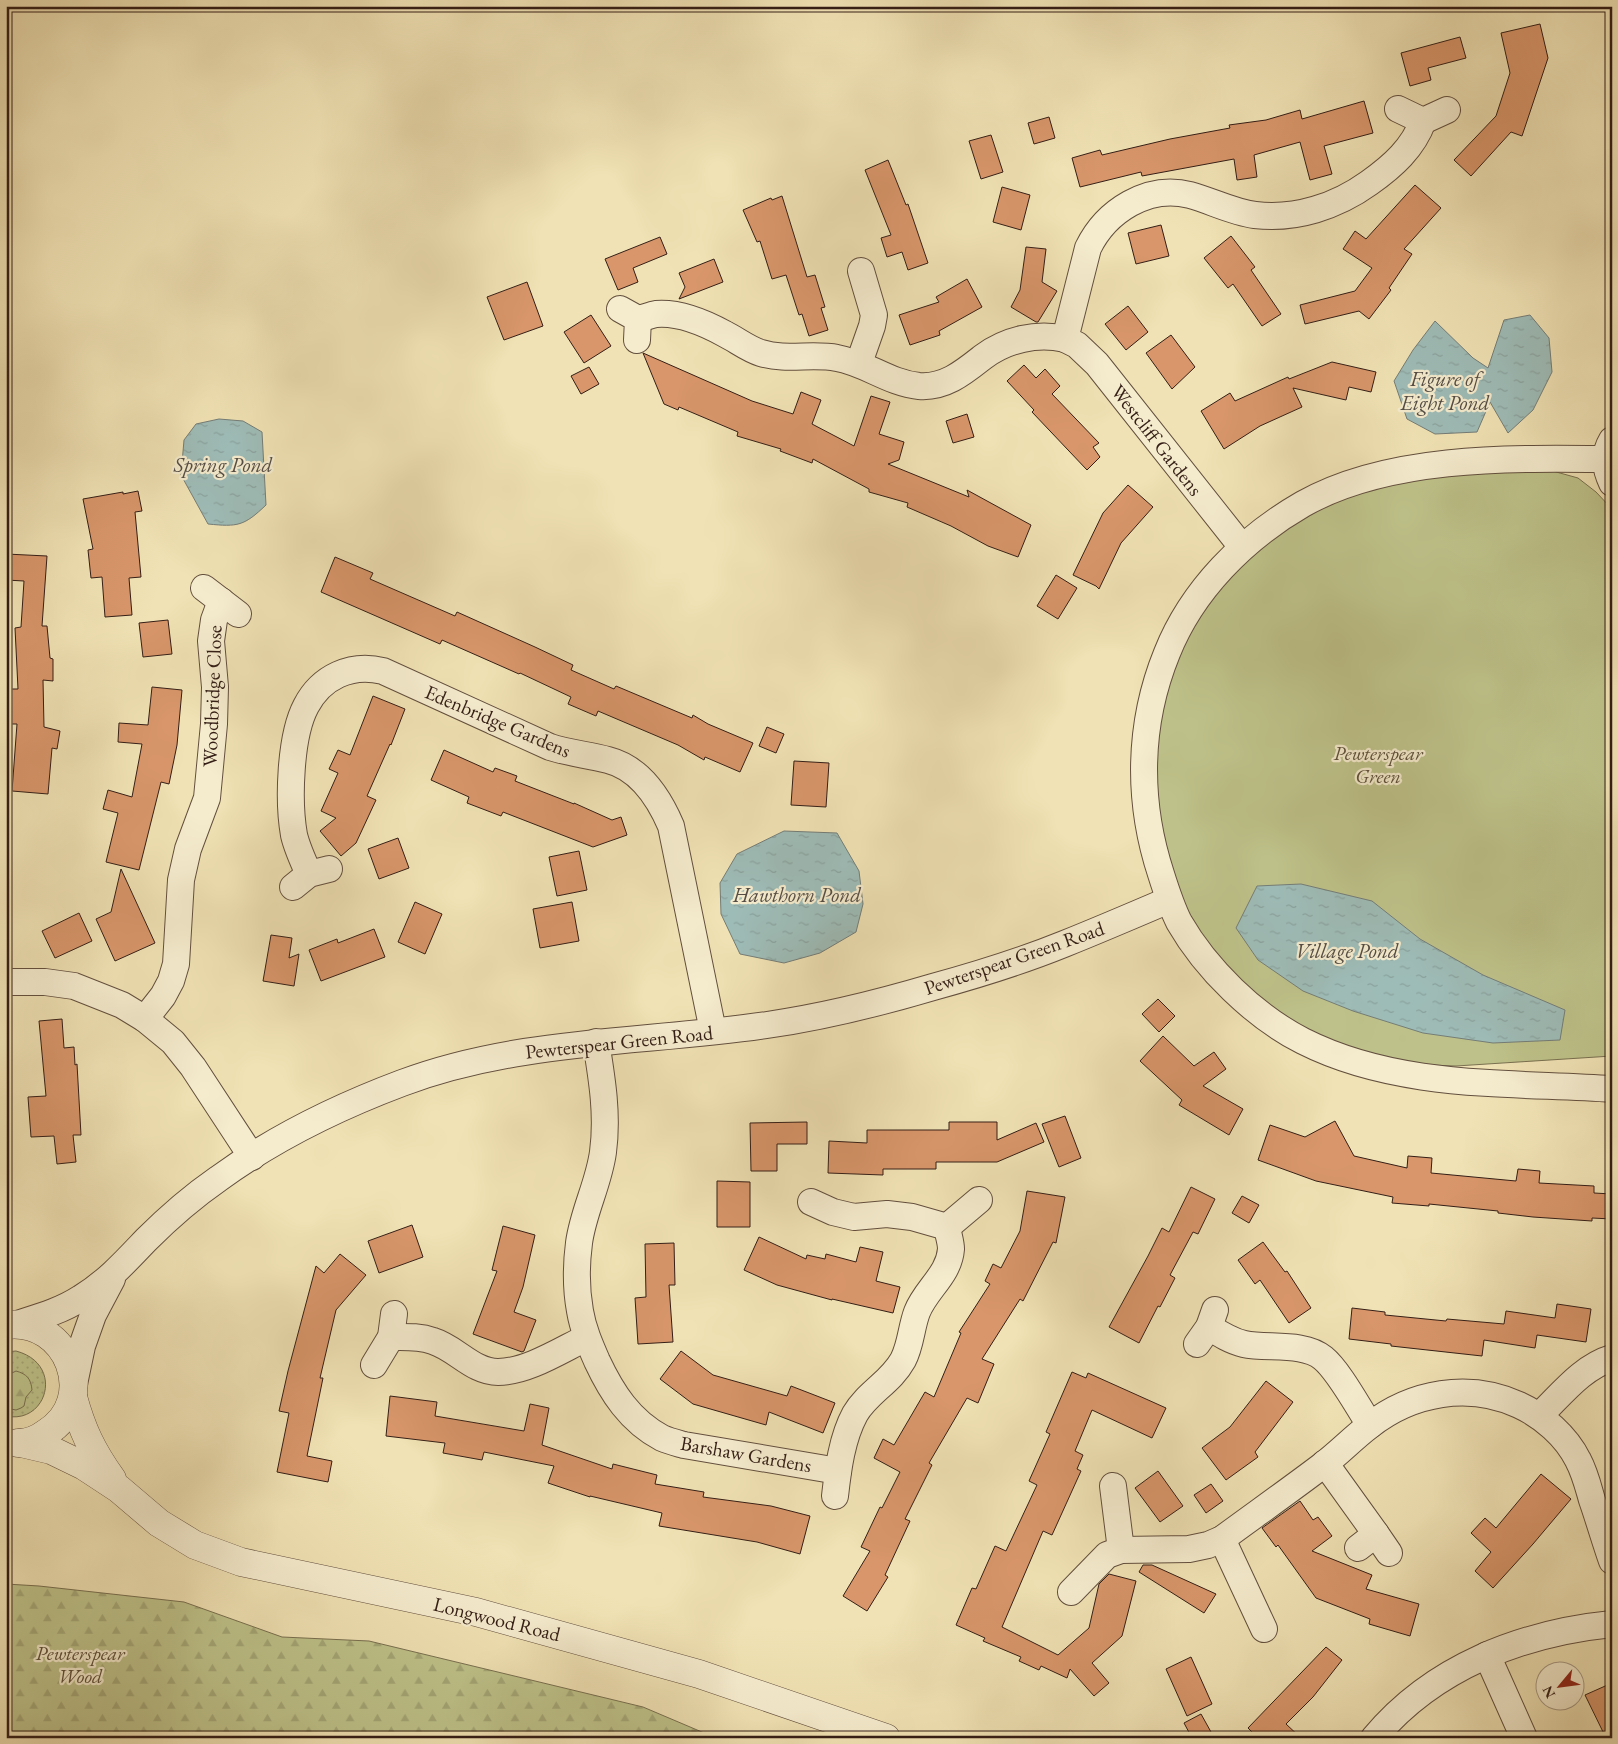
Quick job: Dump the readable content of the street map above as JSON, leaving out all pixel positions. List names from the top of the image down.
{
  "streets": {
    "street": [
      "Westcliff Gardens",
      "Woodbridge Close",
      "Edenbridge Gardens",
      "Pewterspear Green Road",
      "Barshaw Gardens",
      "Longwood Road"
    ]
  },
  "crossings": [
    ["Edenbridge Gardens", "Pewterspear Green Road"],
    ["Pewterspear Green Road", "Barshaw Gardens"],
    ["Pewterspear Green Road", "Longwood Road"]
  ],
  "water": [
    "Figure of Eight Pond",
    "Spring Pond",
    "Hawthorn Pond",
    "Village Pond"
  ],
  "parks": ["Pewterspear Green", "Pewterspear Wood"],
  "north": "bottom left"
}
